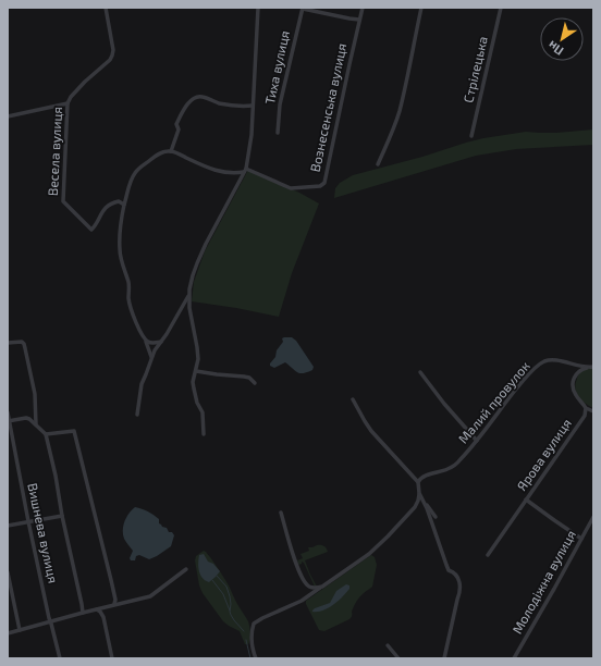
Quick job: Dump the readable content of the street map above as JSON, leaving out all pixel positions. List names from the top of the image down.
{
  "streets": {
    "street": [
      "Тиха вулиця",
      "Стрілецька",
      "Вознесенська вулиця",
      "Весела вулиця",
      "Малий провулок",
      "Ярова вулиця",
      "Вишнева вулиця",
      "Молодіжна вулиця"
    ]
  },
  "north": "bottom left"
}
